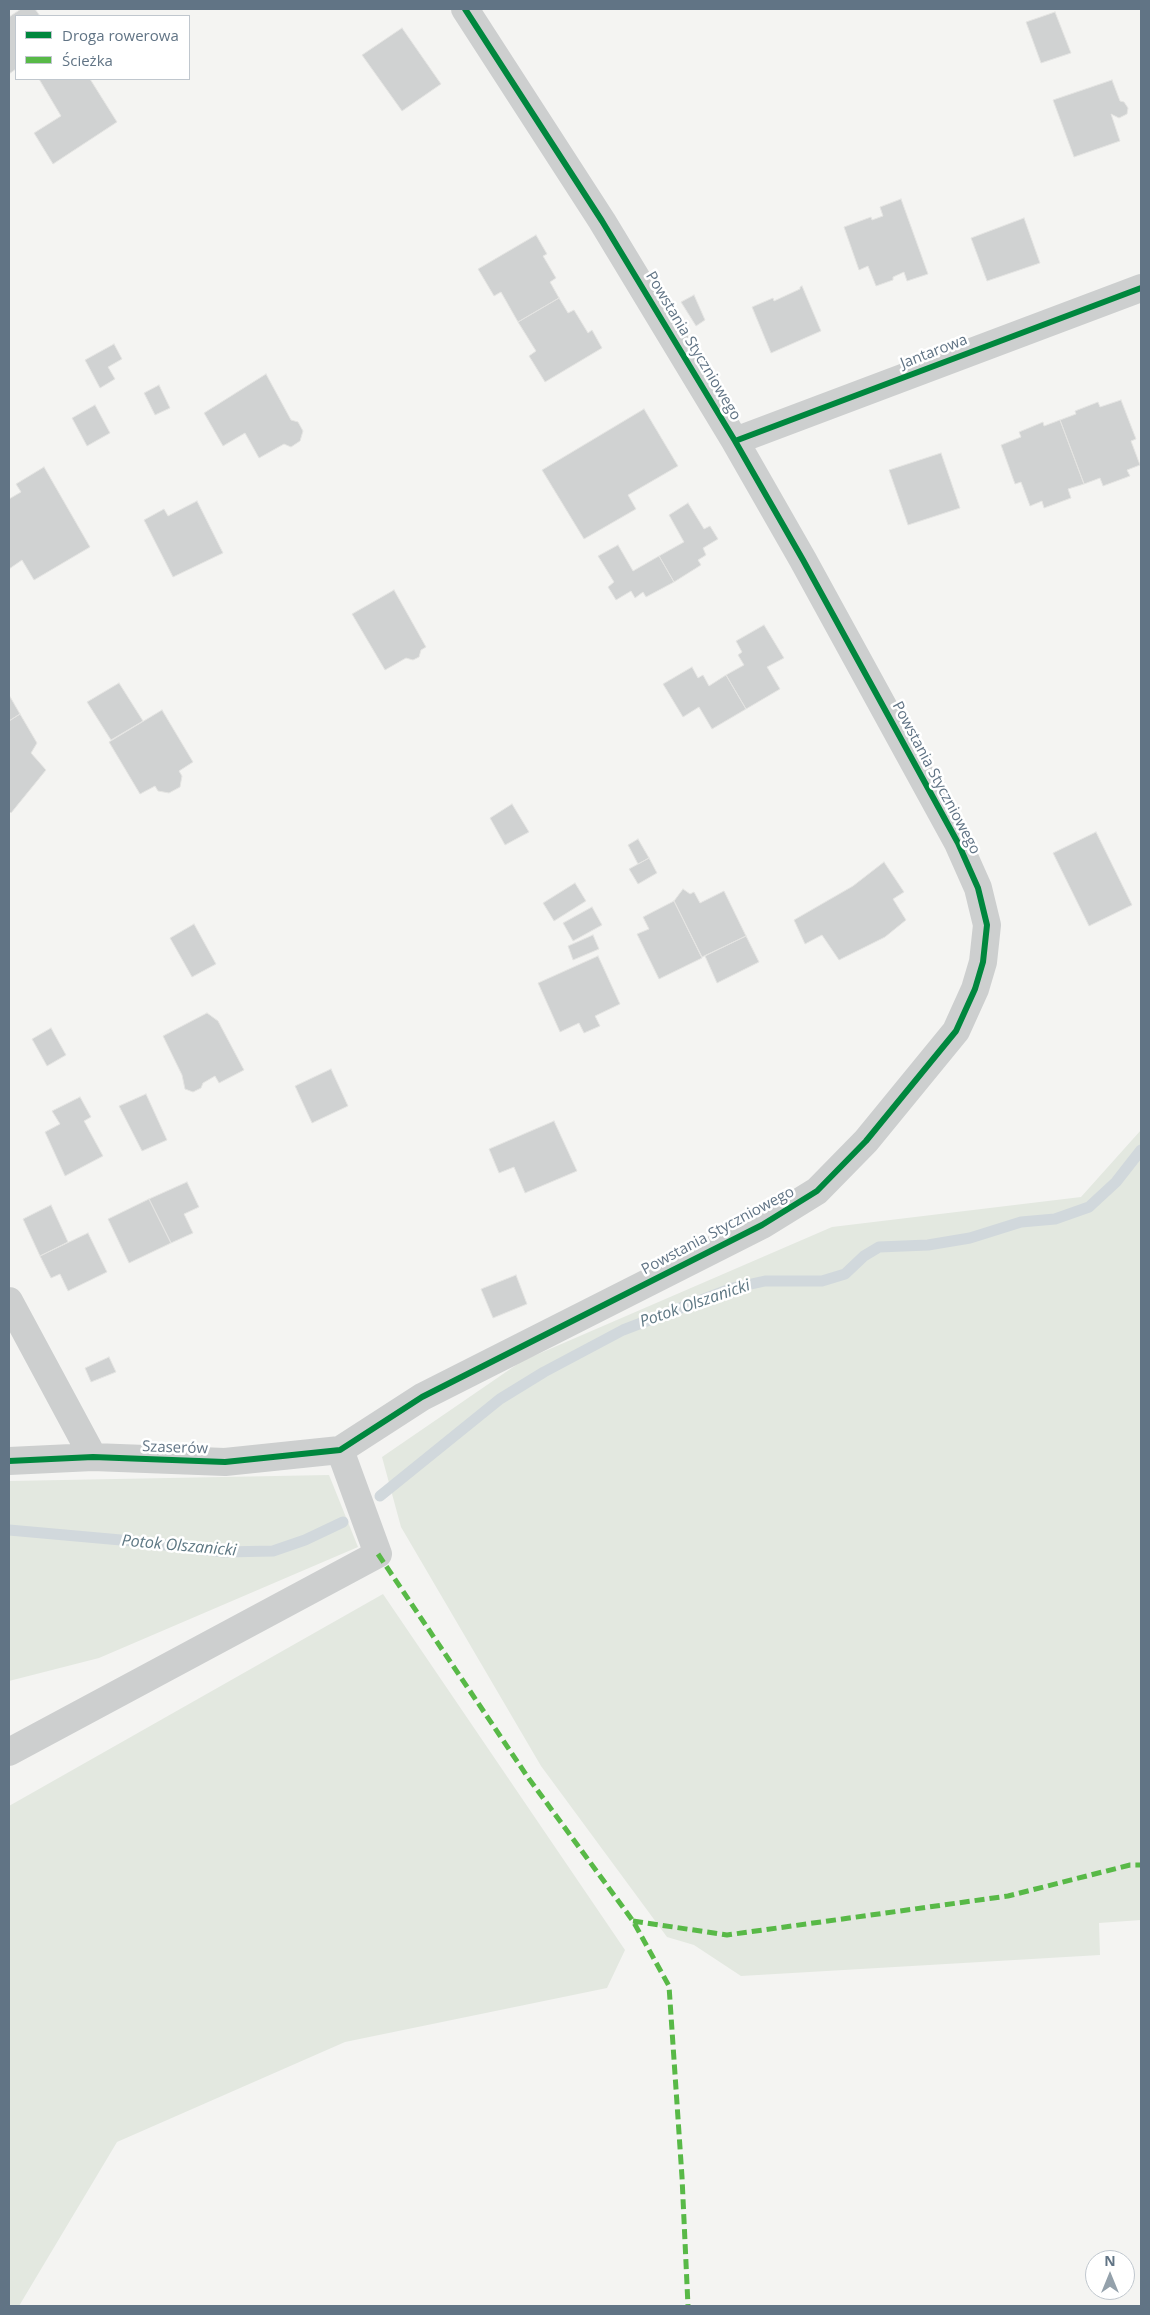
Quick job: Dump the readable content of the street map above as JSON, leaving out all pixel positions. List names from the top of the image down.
{
  "streets": {
    "street": ["Powstania Styczniowego", "Jantarowa", "Szaserów"]
  },
  "crossings": [
    ["Powstania Styczniowego", "Jantarowa"],
    ["Powstania Styczniowego", "Szaserów"]
  ],
  "water": ["Potok Olszanicki"],
  "legend": ["Droga rowerowa", "Ścieżka"],
  "north": "top"
}
